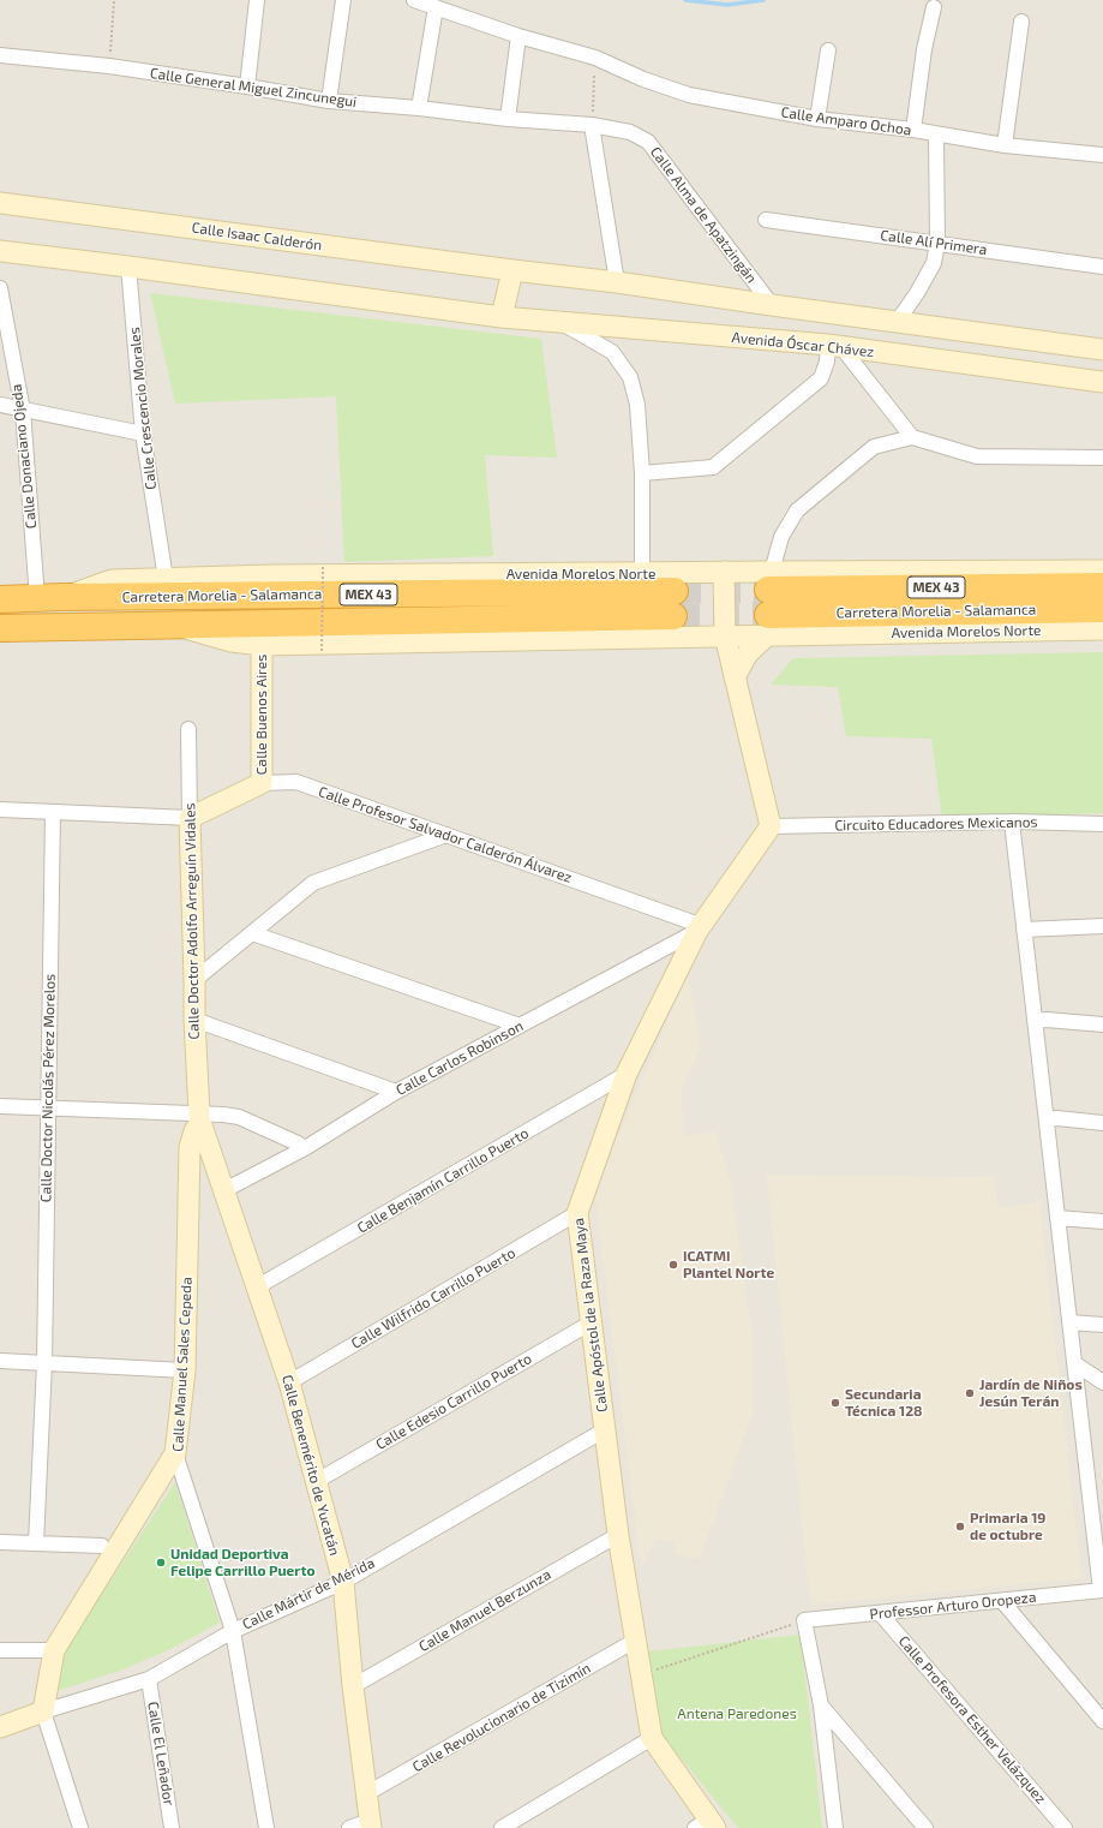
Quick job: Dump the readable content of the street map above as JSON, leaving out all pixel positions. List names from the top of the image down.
{
  "streets": {
    "highway": ["MEX 43", "Carretera Morelia - Salamanca"],
    "street": [
      "Calle General Miguel Zincunegui",
      "Calle Amparo Ochoa",
      "Calle Alma de Apatzingán",
      "Calle Isaac Calderón",
      "Calle Alí Primera",
      "Avenida Óscar Chávez",
      "Calle Crescencio Morales",
      "Calle Donaciano Ojeda",
      "Avenida Morelos Norte",
      "Calle Buenos Aires",
      "Circuito Educadores Mexicanos",
      "Calle Profesor Salvador Calderón Álvarez",
      "Calle Doctor Adolfo Arreguín Vidales",
      "Calle Carlos Robinson",
      "Calle Doctor Nicolás Pérez Morelos",
      "Calle Benjamín Carrillo Puerto",
      "Calle Wilfrido Carrillo Puerto",
      "Calle Apóstol de la Raza Maya",
      "Calle Manuel Sales Cepeda",
      "Calle Edesio Carrillo Puerto",
      "Calle Benemérito de Yucatán",
      "Calle Mártir de Mérida",
      "Professor Arturo Oropeza",
      "Calle Manuel Berzunza",
      "Calle Revolucionario de Tizimín",
      "Calle Profesora Esther Velázquez",
      "Calle El Leñador"
    ]
  },
  "crossings": [
    ["Calle General Miguel Zincunegui", "Calle Alma de Apatzingán"],
    ["Calle Crescencio Morales", "Avenida Morelos Norte"],
    ["Calle Donaciano Ojeda", "Avenida Morelos Norte"],
    ["Calle Donaciano Ojeda", "Carretera Morelia - Salamanca"],
    ["Avenida Morelos Norte", "Carretera Morelia - Salamanca"],
    ["Avenida Morelos Norte", "Calle Buenos Aires"],
    ["Calle Buenos Aires", "Calle Profesor Salvador Calderón Álvarez"],
    ["Circuito Educadores Mexicanos", "Calle Apóstol de la Raza Maya"],
    ["Calle Profesor Salvador Calderón Álvarez", "Calle Doctor Adolfo Arreguín Vidales"],
    ["Calle Profesor Salvador Calderón Álvarez", "Calle Carlos Robinson"],
    ["Calle Profesor Salvador Calderón Álvarez", "Calle Apóstol de la Raza Maya"],
    ["Calle Doctor Adolfo Arreguín Vidales", "Calle Manuel Sales Cepeda"],
    ["Calle Doctor Adolfo Arreguín Vidales", "Calle Benemérito de Yucatán"],
    ["Calle Carlos Robinson", "Calle Apóstol de la Raza Maya"],
    ["Calle Carlos Robinson", "Calle Benemérito de Yucatán"],
    ["Calle Benjamín Carrillo Puerto", "Calle Apóstol de la Raza Maya"],
    ["Calle Benjamín Carrillo Puerto", "Calle Benemérito de Yucatán"],
    ["Calle Wilfrido Carrillo Puerto", "Calle Apóstol de la Raza Maya"],
    ["Calle Wilfrido Carrillo Puerto", "Calle Benemérito de Yucatán"],
    ["Calle Apóstol de la Raza Maya", "Calle Edesio Carrillo Puerto"],
    ["Calle Apóstol de la Raza Maya", "Calle Mártir de Mérida"],
    ["Calle Apóstol de la Raza Maya", "Calle Manuel Berzunza"],
    ["Calle Apóstol de la Raza Maya", "Calle Revolucionario de Tizimín"],
    ["Calle Manuel Sales Cepeda", "Calle Benemérito de Yucatán"],
    ["Calle Manuel Sales Cepeda", "Calle Mártir de Mérida"],
    ["Calle Edesio Carrillo Puerto", "Calle Benemérito de Yucatán"],
    ["Calle Benemérito de Yucatán", "Calle Mártir de Mérida"],
    ["Calle Benemérito de Yucatán", "Calle Manuel Berzunza"],
    ["Calle Benemérito de Yucatán", "Calle Revolucionario de Tizimín"],
    ["Calle Mártir de Mérida", "Calle El Leñador"],
    ["Professor Arturo Oropeza", "Calle Profesora Esther Velázquez"]
  ],
  "parks": ["Antena Paredones"],
  "places": [
    "ICATMI Plantel Norte",
    "Jardín de Niños Jesún Terán",
    "Secundaria Técnica 128",
    "Primaria 19 de octubre",
    "Unidad Deportiva Felipe Carrillo Puerto"
  ]
}
